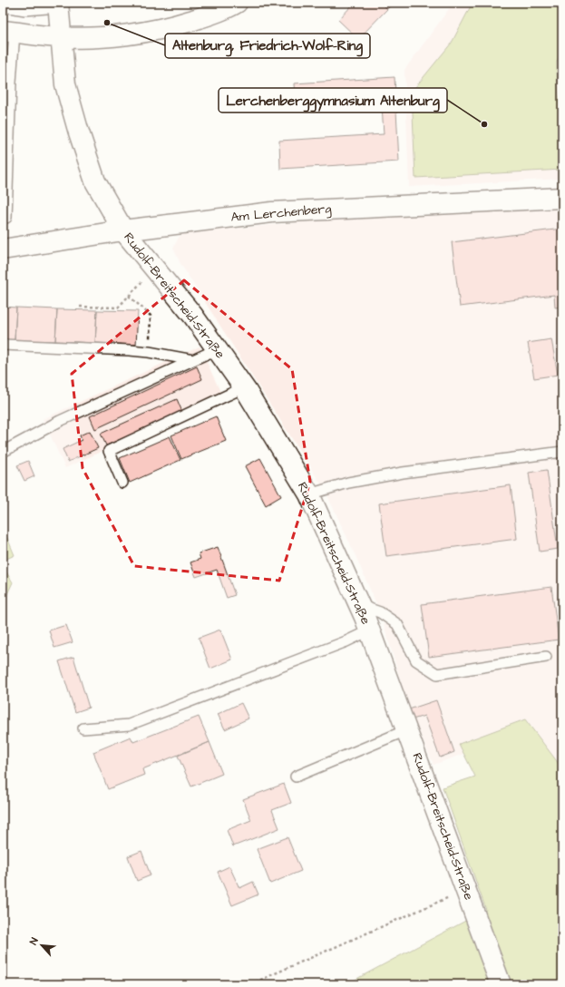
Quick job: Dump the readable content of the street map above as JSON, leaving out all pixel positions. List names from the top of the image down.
{
  "streets": {
    "street": ["Am Lerchenberg", "Rudolf-Breitscheid-Straße"]
  },
  "crossings": [
    ["Am Lerchenberg", "Rudolf-Breitscheid-Straße"]
  ],
  "places": ["Altenburg, Friedrich-Wolf-Ring", "Lerchenberggymnasium Altenburg"],
  "north": "top left"
}
